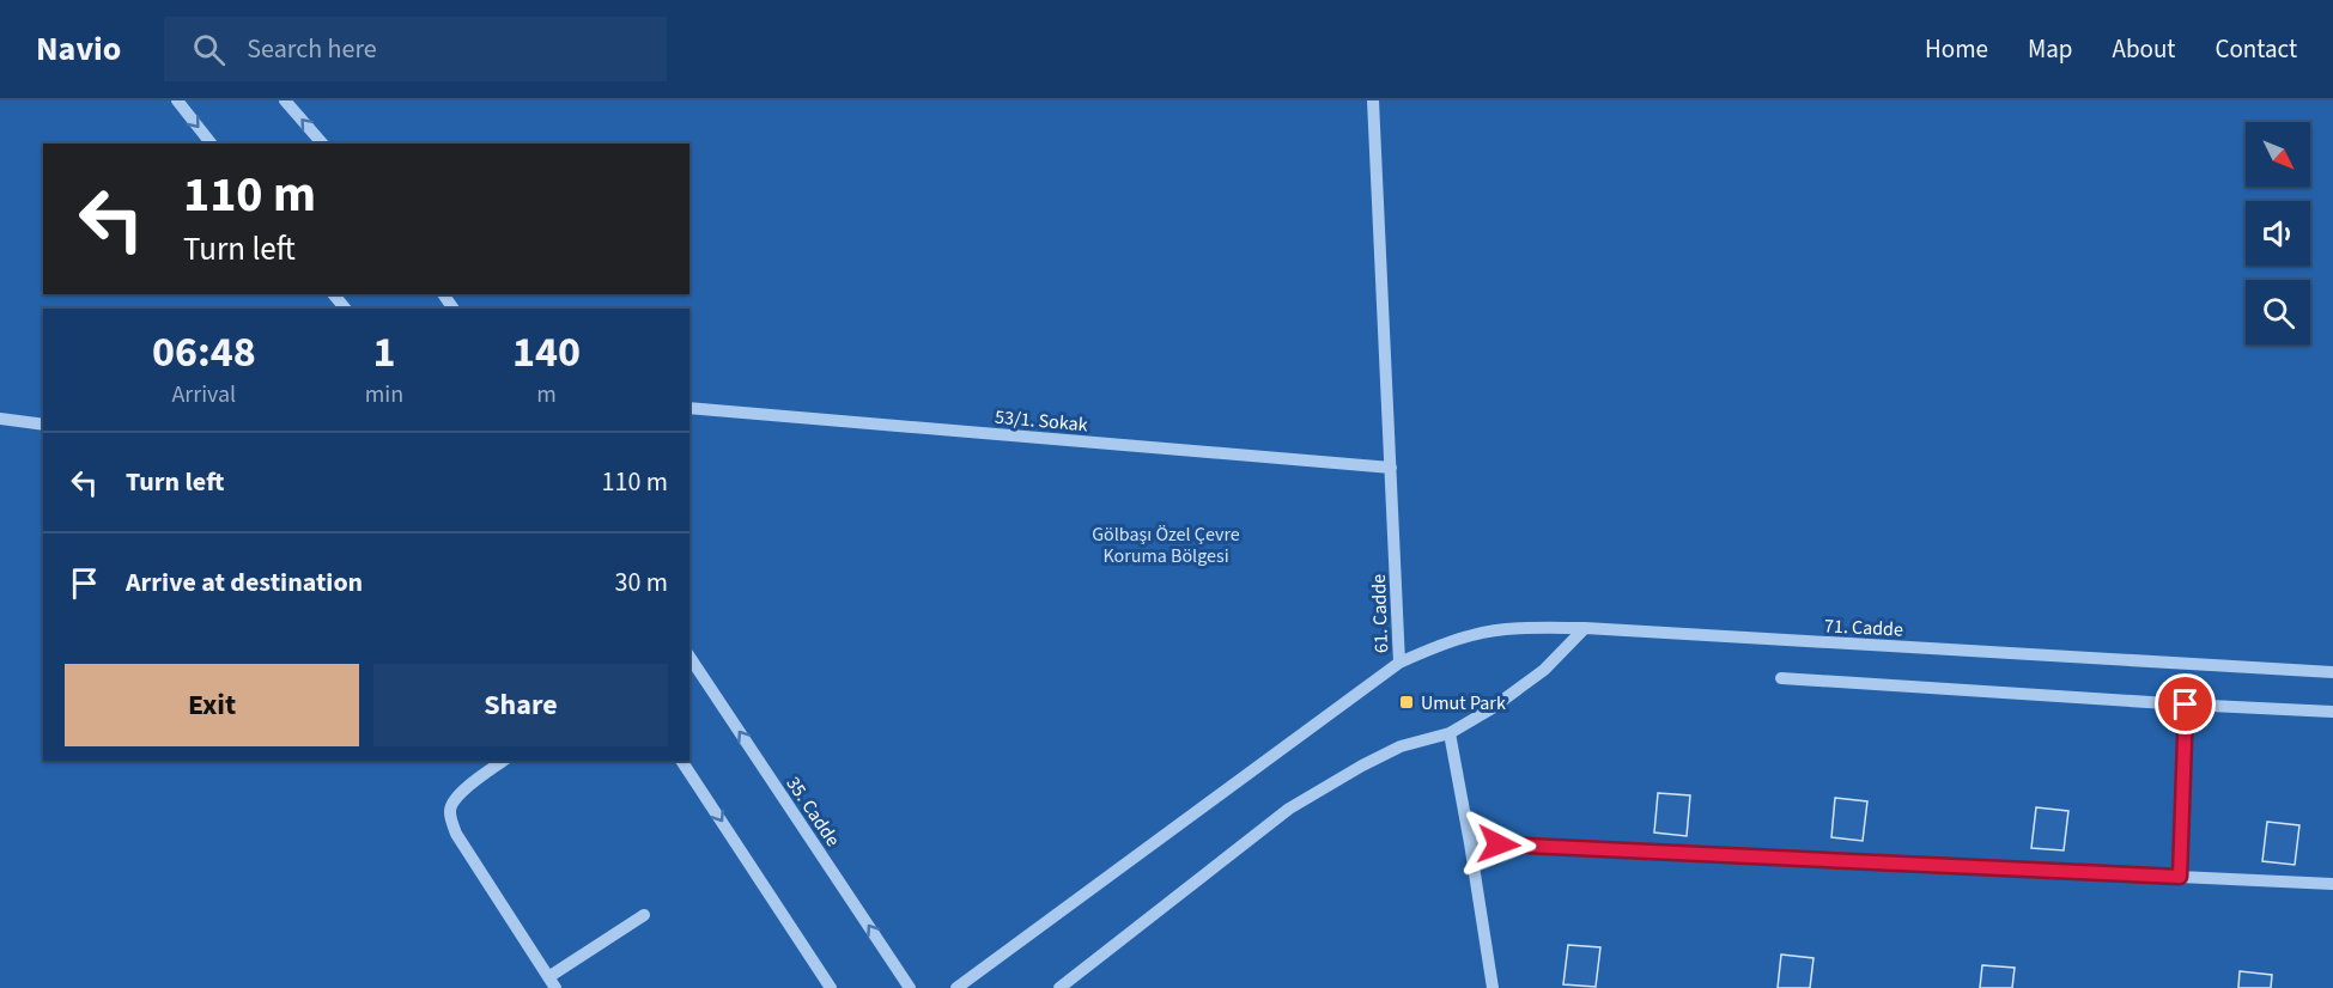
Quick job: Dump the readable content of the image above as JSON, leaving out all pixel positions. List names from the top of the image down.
{
  "streets": {
    "street": [
      "53/1. Sokak",
      "61. Cadde",
      "71. Cadde",
      "35. Cadde"
    ]
  },
  "crossings": [
    ["53/1. Sokak", "61. Cadde"],
    ["61. Cadde", "71. Cadde"]
  ],
  "parks": ["Gölbaşı Özel Çevre Koruma Bölgesi"],
  "places": {
    "transit": ["Umut Park"]
  },
  "north": "bottom right",
  "page": {
    "header": "Navio",
    "search": "Search here",
    "nav": [
      "Home",
      "Map",
      "About",
      "Contact"
    ],
    "turn": ["110 m", "Turn left"],
    "eta": [
      "06:48",
      "Arrival",
      "1",
      "min",
      "140",
      "m"
    ],
    "list": [
      {
        "name": "Turn left",
        "value": "110 m"
      },
      {
        "name": "Arrive at destination",
        "value": "30 m"
      }
    ],
    "buttons": ["Exit", "Share"]
  }
}
